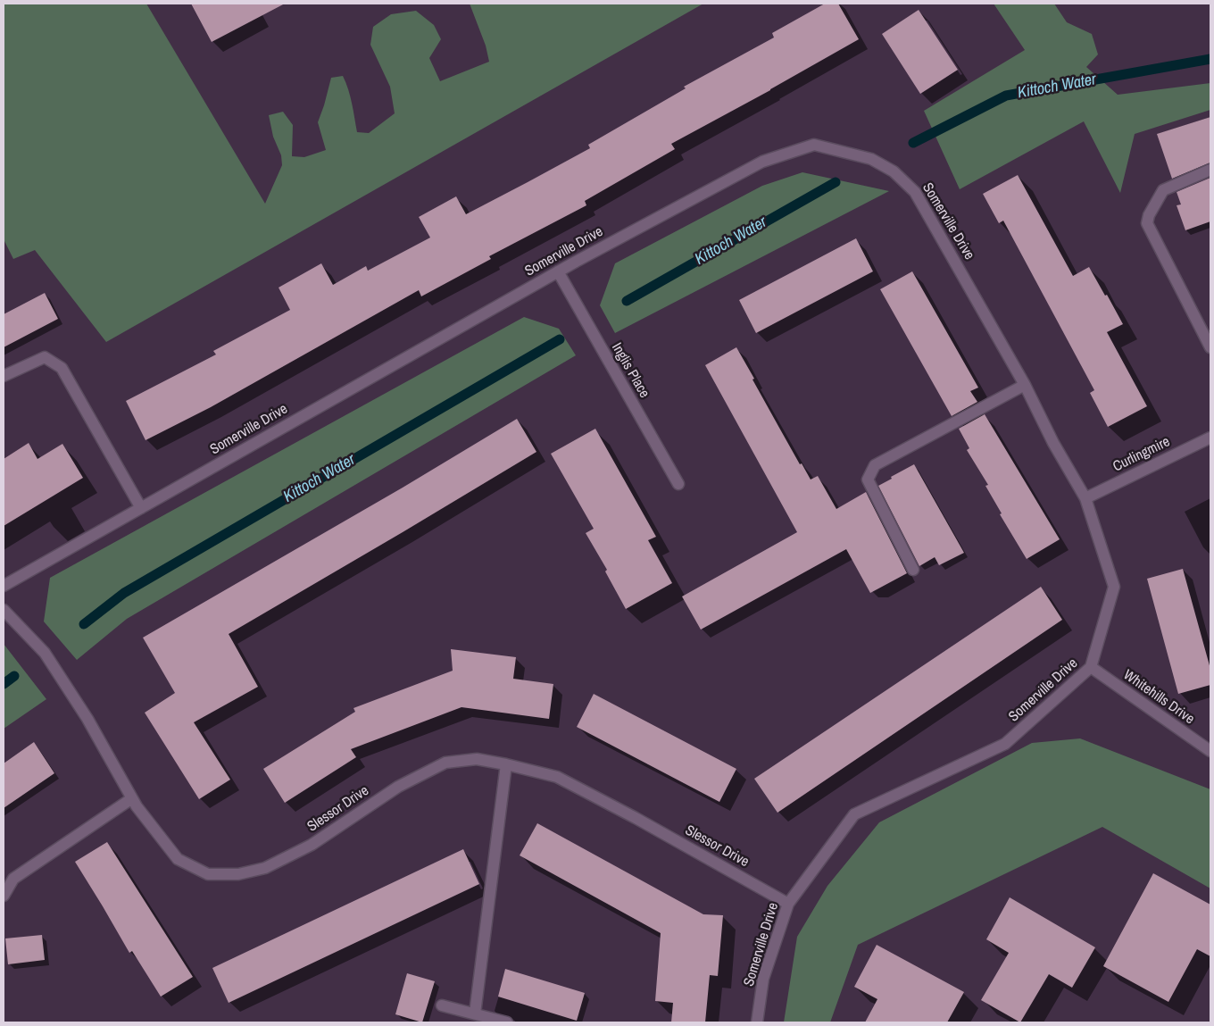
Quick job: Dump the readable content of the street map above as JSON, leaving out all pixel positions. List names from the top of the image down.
{
  "streets": {
    "street": [
      "Somerville Drive",
      "Inglis Place",
      "Curlingmire",
      "Whitehills Drive",
      "Slessor Drive"
    ]
  },
  "crossings": [
    ["Somerville Drive", "Inglis Place"],
    ["Somerville Drive", "Curlingmire"],
    ["Somerville Drive", "Whitehills Drive"],
    ["Somerville Drive", "Slessor Drive"]
  ],
  "water": ["Kittoch Water"]
}
